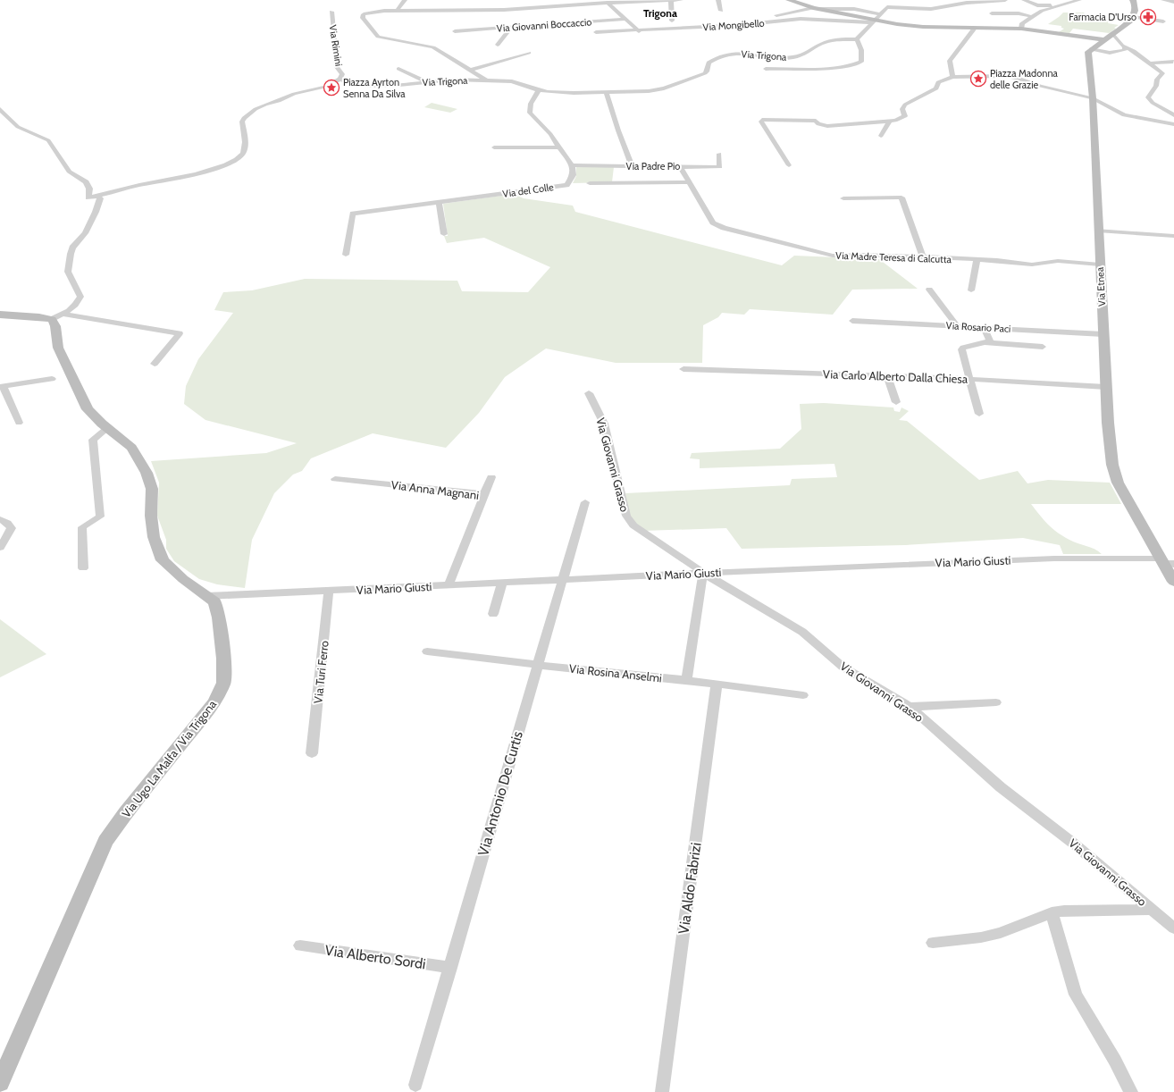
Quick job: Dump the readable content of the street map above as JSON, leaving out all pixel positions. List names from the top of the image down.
{
  "streets": {
    "main road": ["Via Etnea", "Via Ugo La Malfa / Via Trigona"],
    "street": [
      "Via Giovanni Boccaccio",
      "Via Mongibello",
      "Via Rimini",
      "Via Trigona",
      "Via Padre Pio",
      "Via del Colle",
      "Via Madre Teresa di Calcutta",
      "Via Rosario Paci",
      "Via Carlo Alberto Dalla Chiesa",
      "Via Giovanni Grasso",
      "Via Anna Magnani",
      "Via Mario Giusti",
      "Via Turi Ferro",
      "Via Rosina Anselmi",
      "Via Antonio De Curtis",
      "Via Aldo Fabrizi",
      "Via Alberto Sordi"
    ]
  },
  "crossings": [
    ["Via Rimini", "Via Trigona"],
    ["Via Padre Pio", "Via del Colle"],
    ["Via Padre Pio", "Via Madre Teresa di Calcutta"],
    ["Via Madre Teresa di Calcutta", "Via Etnea"],
    ["Via Etnea", "Via Rosario Paci"],
    ["Via Etnea", "Via Carlo Alberto Dalla Chiesa"],
    ["Via Etnea", "Via Mario Giusti"],
    ["Via Giovanni Grasso", "Via Mario Giusti"],
    ["Via Anna Magnani", "Via Mario Giusti"],
    ["Via Mario Giusti", "Via Turi Ferro"],
    ["Via Mario Giusti", "Via Ugo La Malfa / Via Trigona"],
    ["Via Mario Giusti", "Via Antonio De Curtis"],
    ["Via Rosina Anselmi", "Via Antonio De Curtis"],
    ["Via Rosina Anselmi", "Via Aldo Fabrizi"],
    ["Via Antonio De Curtis", "Via Alberto Sordi"]
  ],
  "districts": ["Trigona"],
  "places": {
    "pharmacy": ["Farmacia D'Urso"],
    "place": ["Piazza Madonna delle Grazie", "Piazza Ayrton Senna Da Silva"]
  }
}
